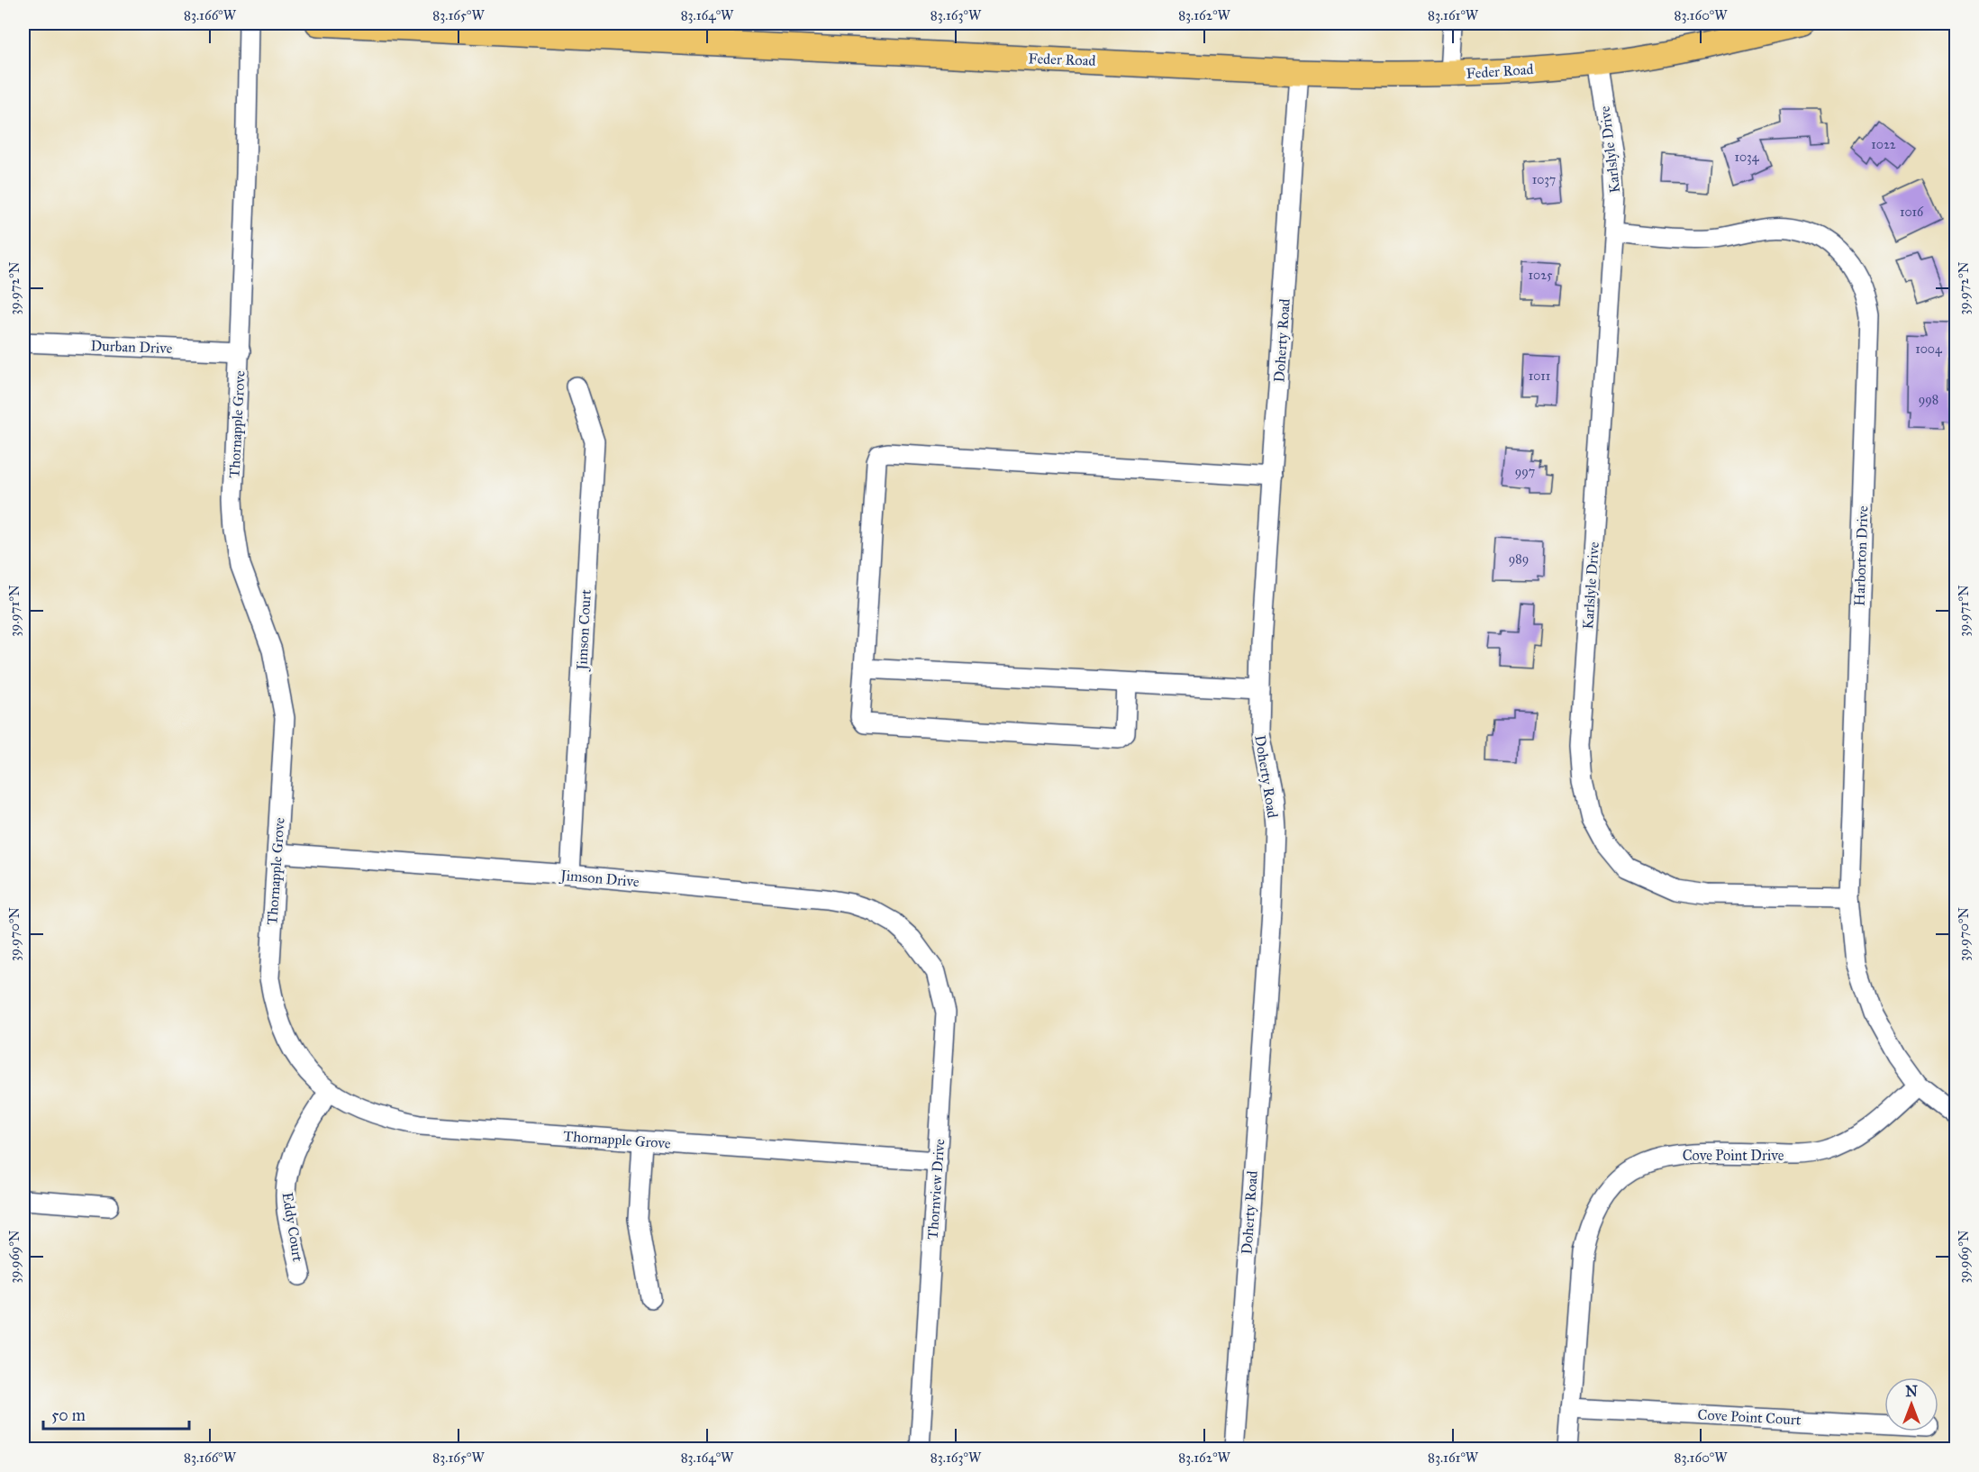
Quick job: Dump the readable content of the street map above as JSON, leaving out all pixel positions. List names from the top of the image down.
{
  "streets": {
    "main road": ["Feder Road"],
    "street": [
      "Karlslyle Drive",
      "Doherty Road",
      "Durban Drive",
      "Thornapple Grove",
      "Harborton Drive",
      "Jimson Court",
      "Jimson Drive",
      "Cove Point Drive",
      "Thornview Drive",
      "Eddy Court",
      "Cove Point Court"
    ]
  },
  "crossings": [
    ["Feder Road", "Karlslyle Drive"],
    ["Feder Road", "Doherty Road"],
    ["Karlslyle Drive", "Harborton Drive"],
    ["Durban Drive", "Thornapple Grove"],
    ["Thornapple Grove", "Jimson Drive"],
    ["Thornapple Grove", "Thornview Drive"],
    ["Thornapple Grove", "Eddy Court"],
    ["Harborton Drive", "Cove Point Drive"],
    ["Jimson Court", "Jimson Drive"],
    ["Jimson Drive", "Thornview Drive"],
    ["Cove Point Drive", "Cove Point Court"]
  ],
  "house_numbers": [
    "1022",
    "1034",
    "1037",
    "1016",
    "1025",
    "1004",
    "1011",
    "998",
    "997",
    "989"
  ],
  "scale_bar": "50 m",
  "north": "top",
  "coordinates": [
    "83.166°W",
    "83.165°W",
    "83.164°W",
    "83.163°W",
    "83.162°W",
    "83.161°W",
    "83.160°W",
    "39.972°N",
    "39.971°N",
    "39.970°N",
    "39.969°N"
  ]
}
